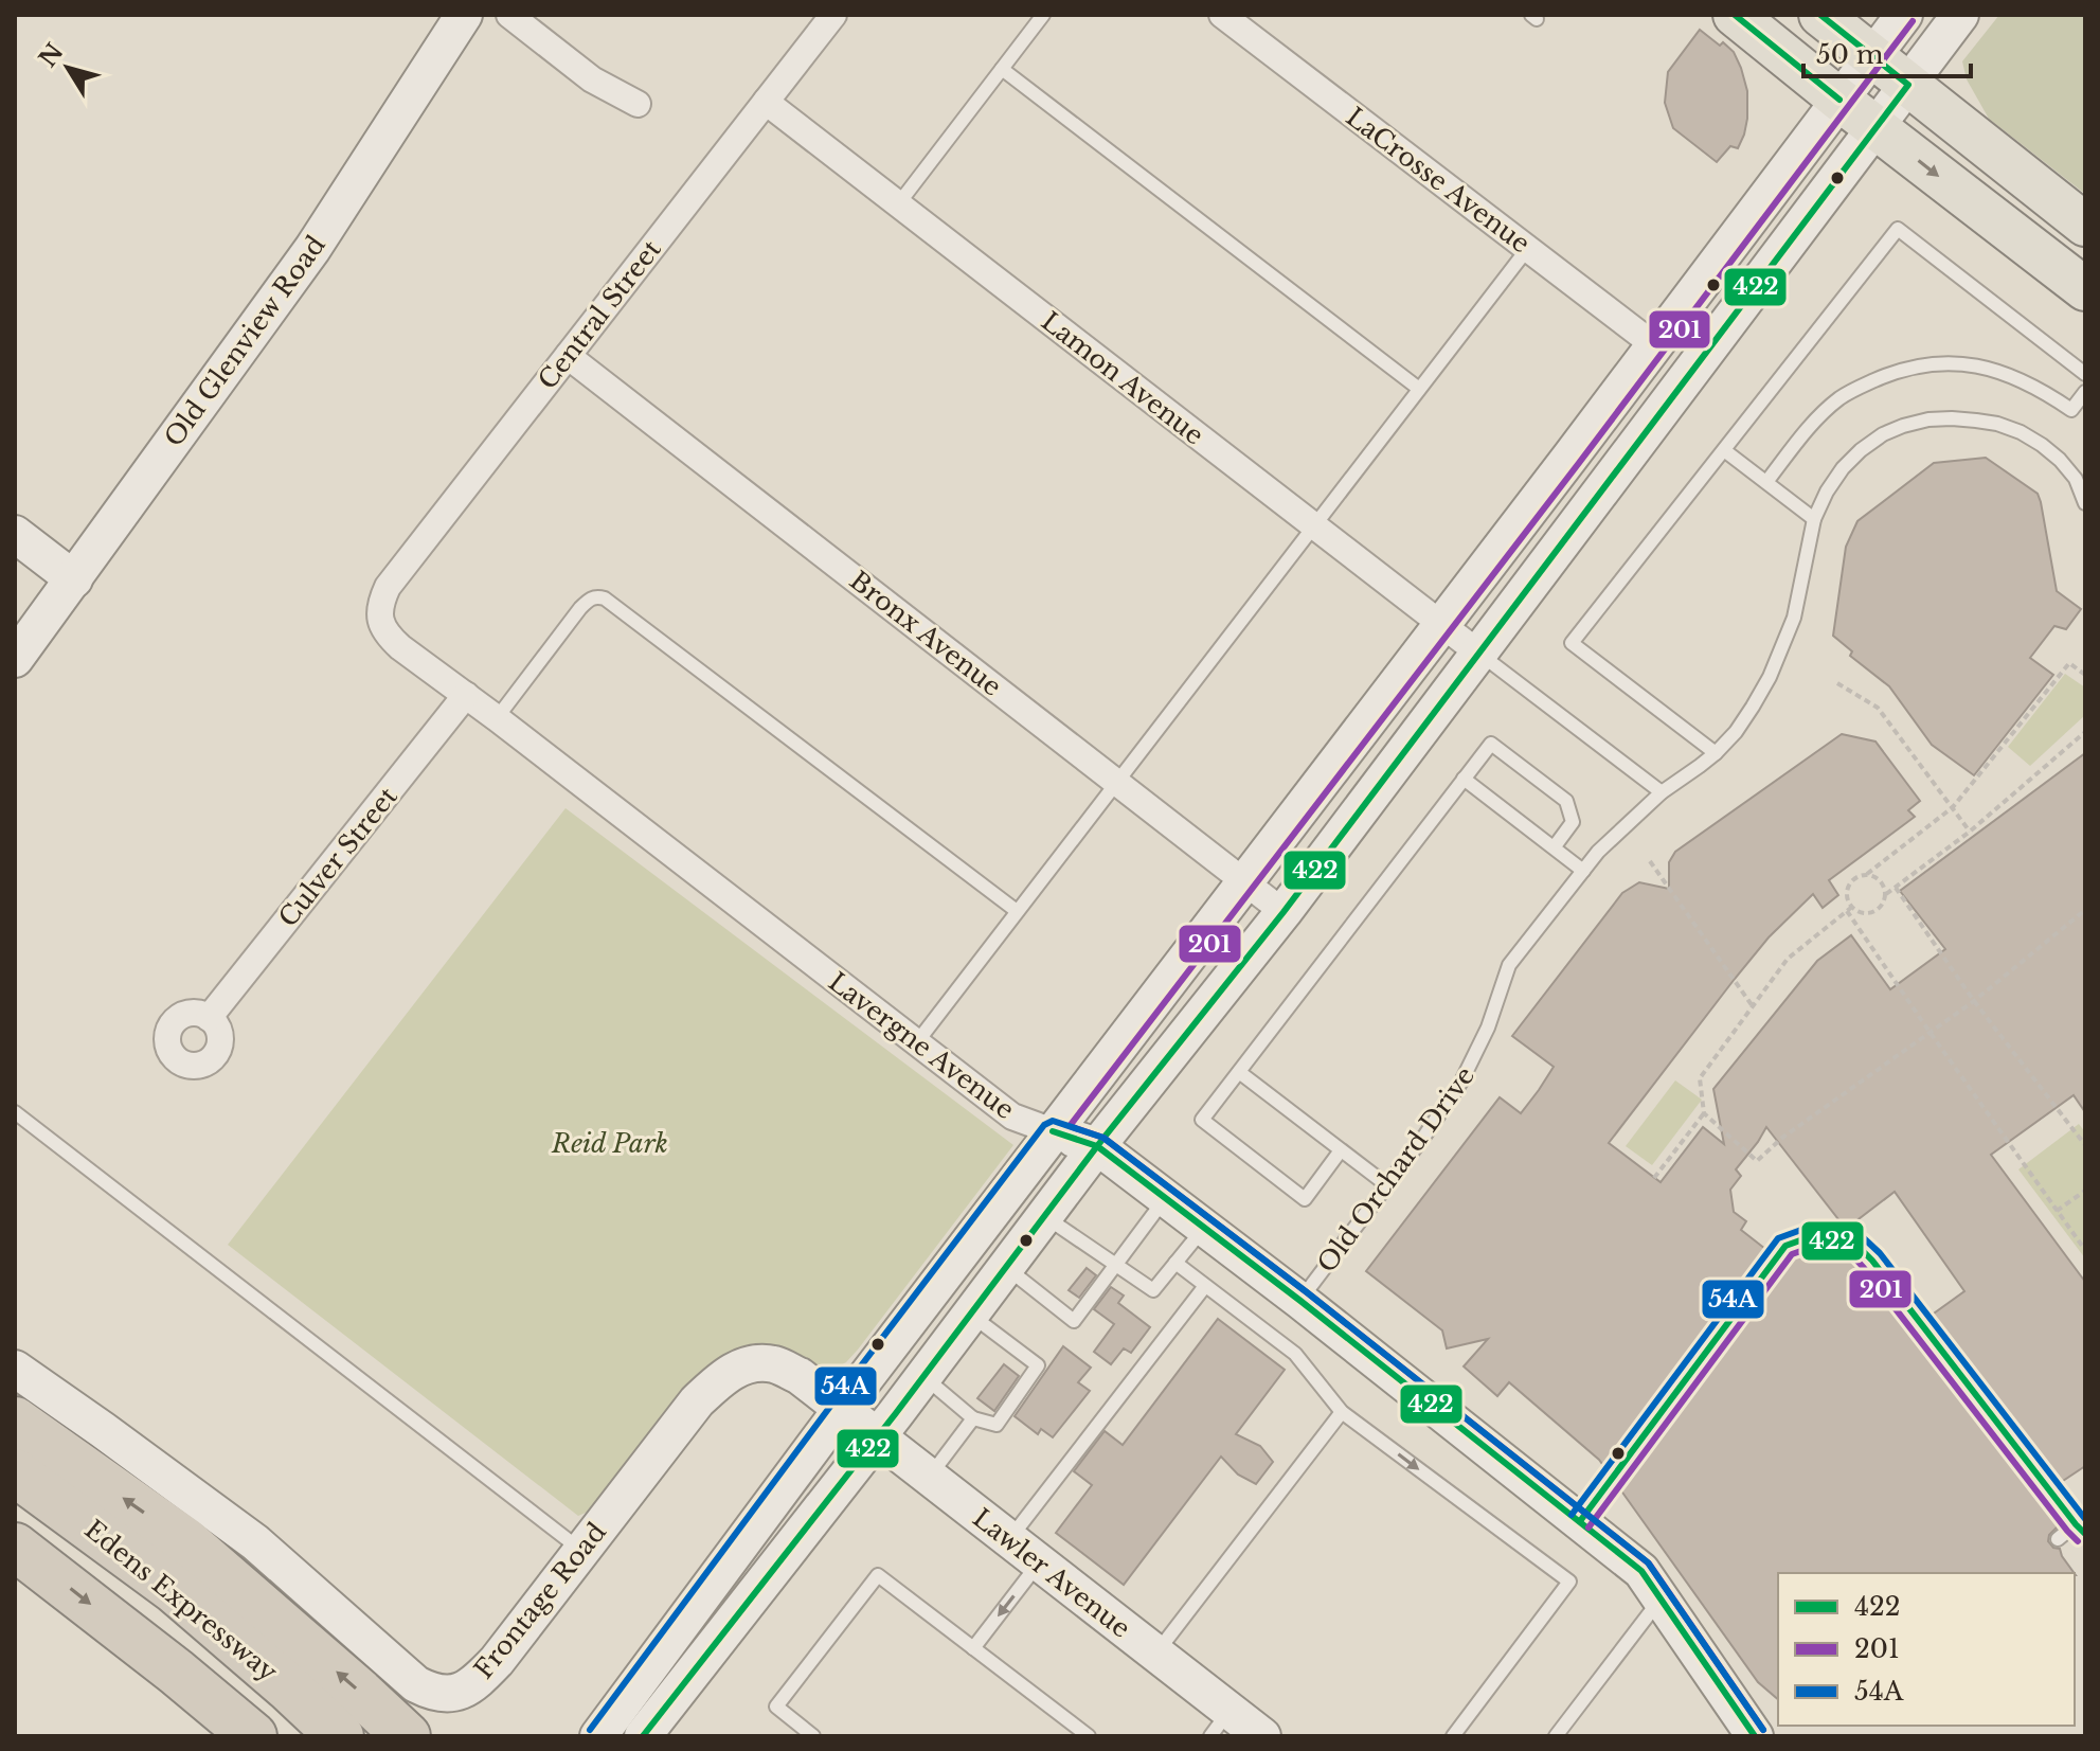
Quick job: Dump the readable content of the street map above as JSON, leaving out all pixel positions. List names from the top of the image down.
{
  "streets": {
    "highway": ["Edens Expressway"],
    "main road": [
      "Old Glenview Road",
      "Lavergne Avenue",
      "Lawler Avenue",
      "Frontage Road"
    ],
    "street": [
      "LaCrosse Avenue",
      "Central Street",
      "Lamon Avenue",
      "Bronx Avenue",
      "Culver Street"
    ],
    "lane": ["Old Orchard Drive"]
  },
  "crossings": [
    ["Central Street", "Lamon Avenue"],
    ["Central Street", "Bronx Avenue"],
    ["Central Street", "Lavergne Avenue"],
    ["Culver Street", "Lavergne Avenue"],
    ["Lavergne Avenue", "Old Orchard Drive"],
    ["Lawler Avenue", "Frontage Road"]
  ],
  "parks": ["Reid Park"],
  "lines": ["transit line 422", "transit line 201", "transit line 54A"],
  "legend": ["422", "201", "54A"],
  "scale_bar": "50 m",
  "north": "top left"
}
